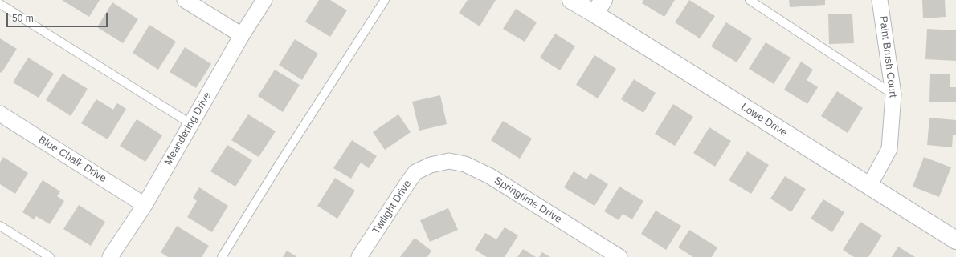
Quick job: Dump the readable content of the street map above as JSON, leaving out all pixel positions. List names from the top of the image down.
{
  "streets": {
    "street": [
      "Paint Brush Court",
      "Lowe Drive",
      "Meandering Drive",
      "Blue Chalk Drive",
      "Springtime Drive",
      "Twilight Drive"
    ]
  },
  "crossings": [
    ["Paint Brush Court", "Lowe Drive"],
    ["Meandering Drive", "Blue Chalk Drive"],
    ["Springtime Drive", "Twilight Drive"]
  ],
  "scale_bar": "50 m"
}
